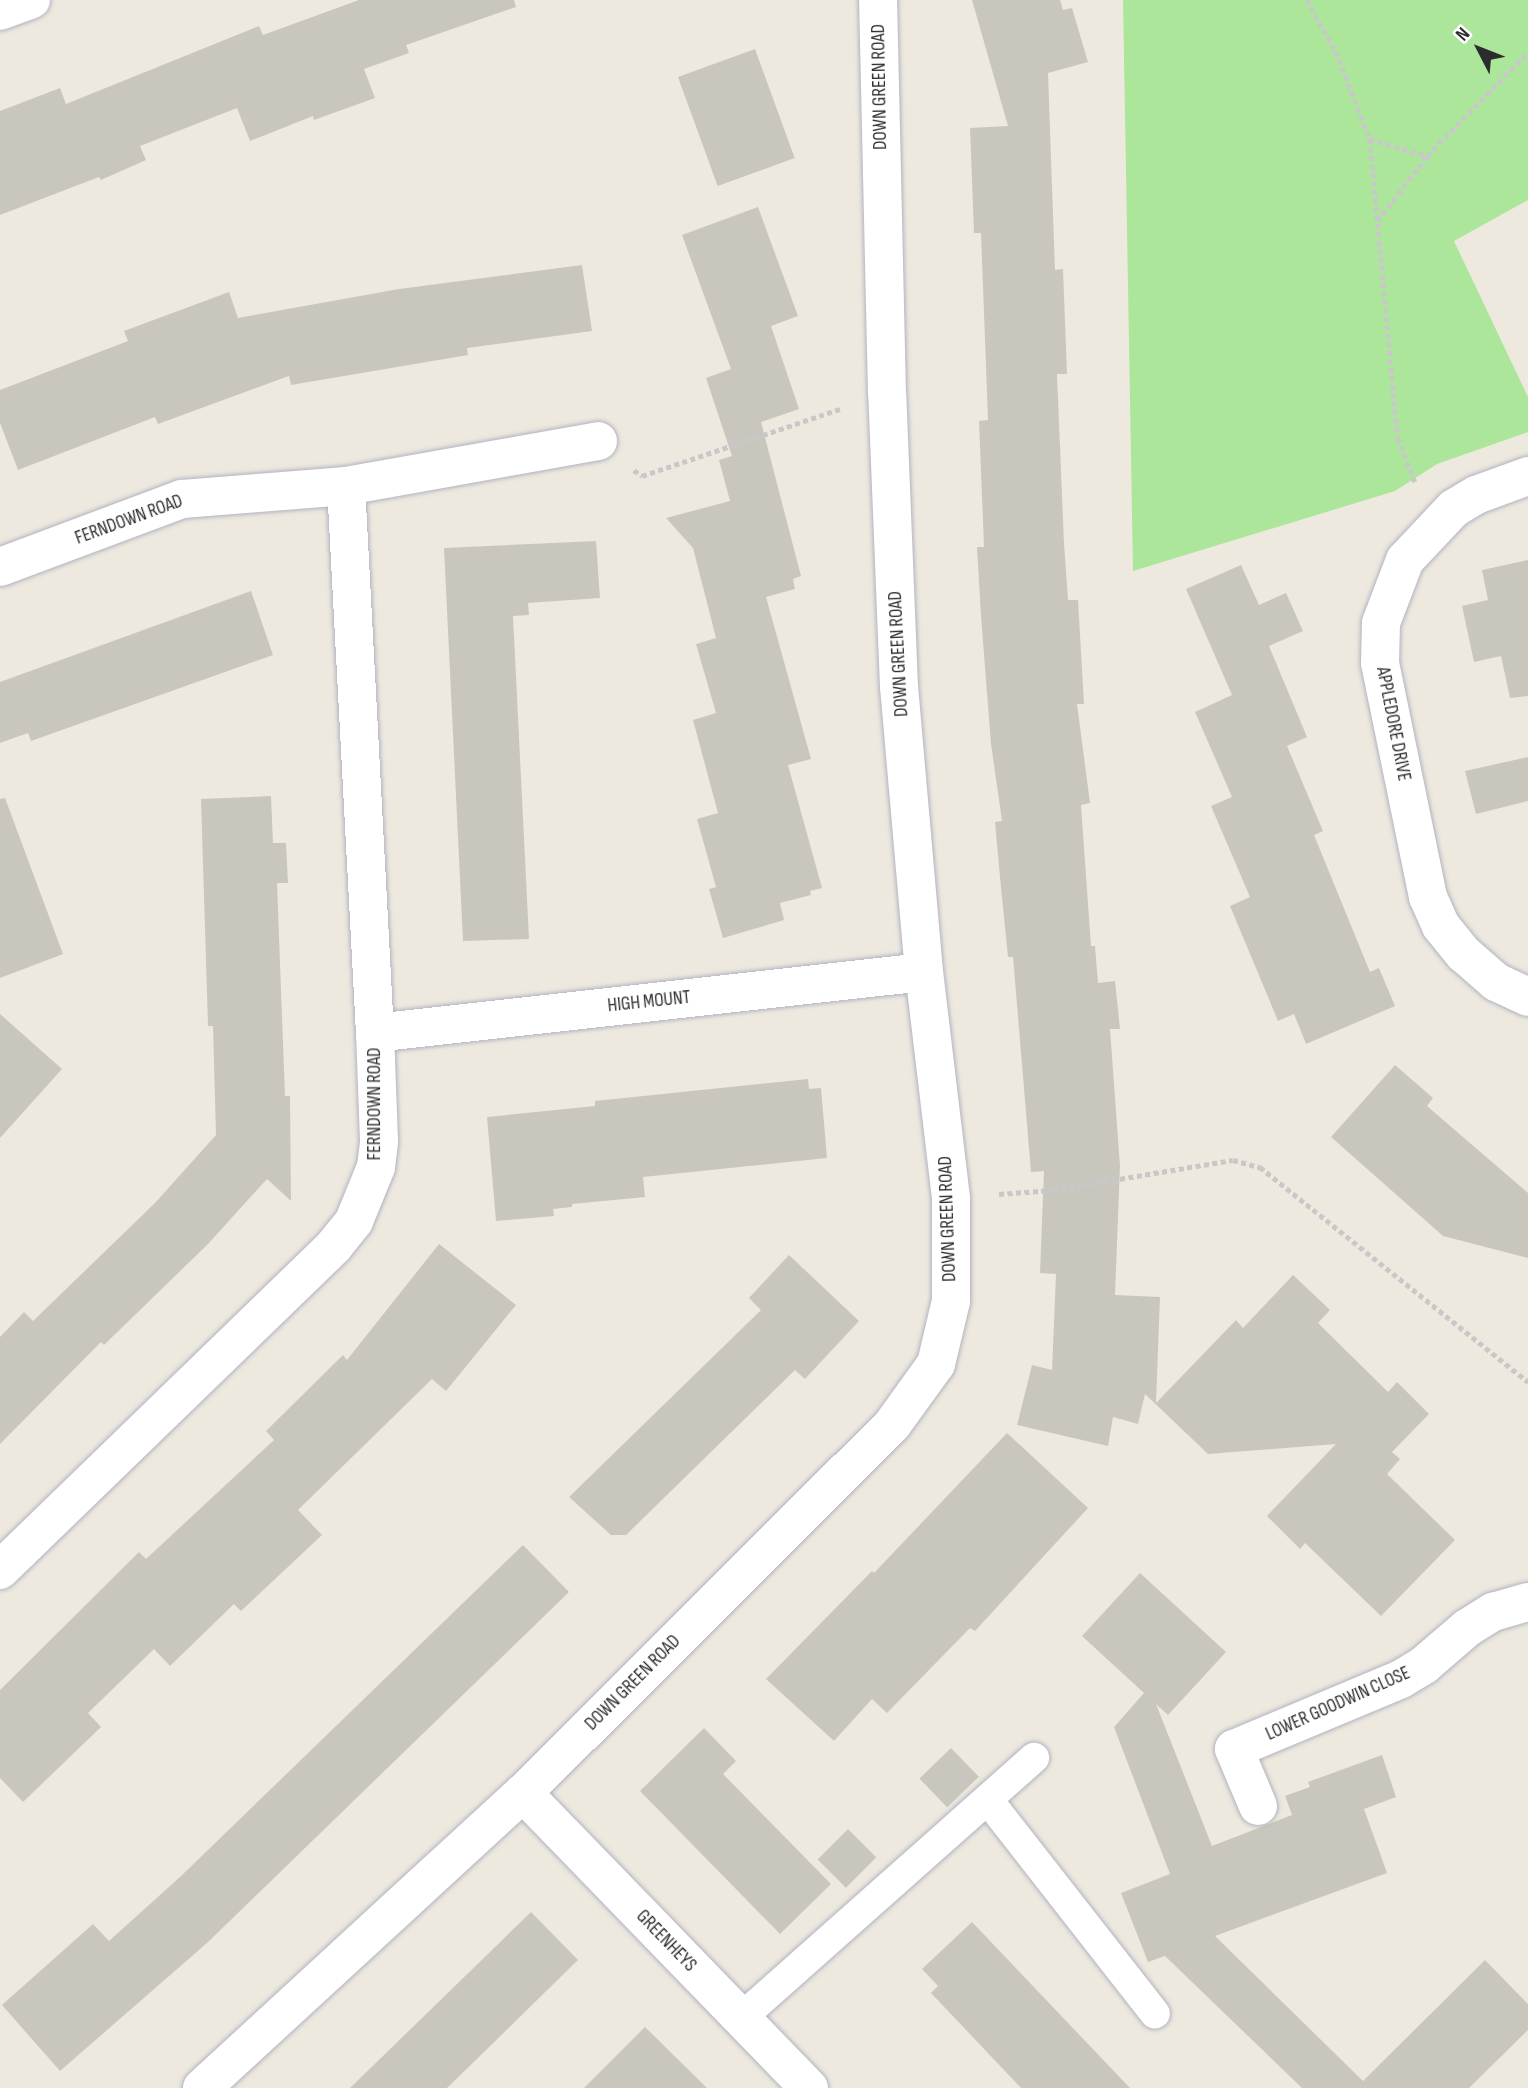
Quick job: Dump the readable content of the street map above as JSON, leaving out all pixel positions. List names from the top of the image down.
{
  "streets": {
    "street": [
      "DOWN GREEN ROAD",
      "FERNDOWN ROAD",
      "APPLEDORE DRIVE",
      "HIGH MOUNT",
      "LOWER GOODWIN CLOSE",
      "GREENHEYS"
    ]
  },
  "crossings": [
    ["DOWN GREEN ROAD", "HIGH MOUNT"],
    ["DOWN GREEN ROAD", "GREENHEYS"],
    ["FERNDOWN ROAD", "HIGH MOUNT"]
  ],
  "north": "top left"
}
